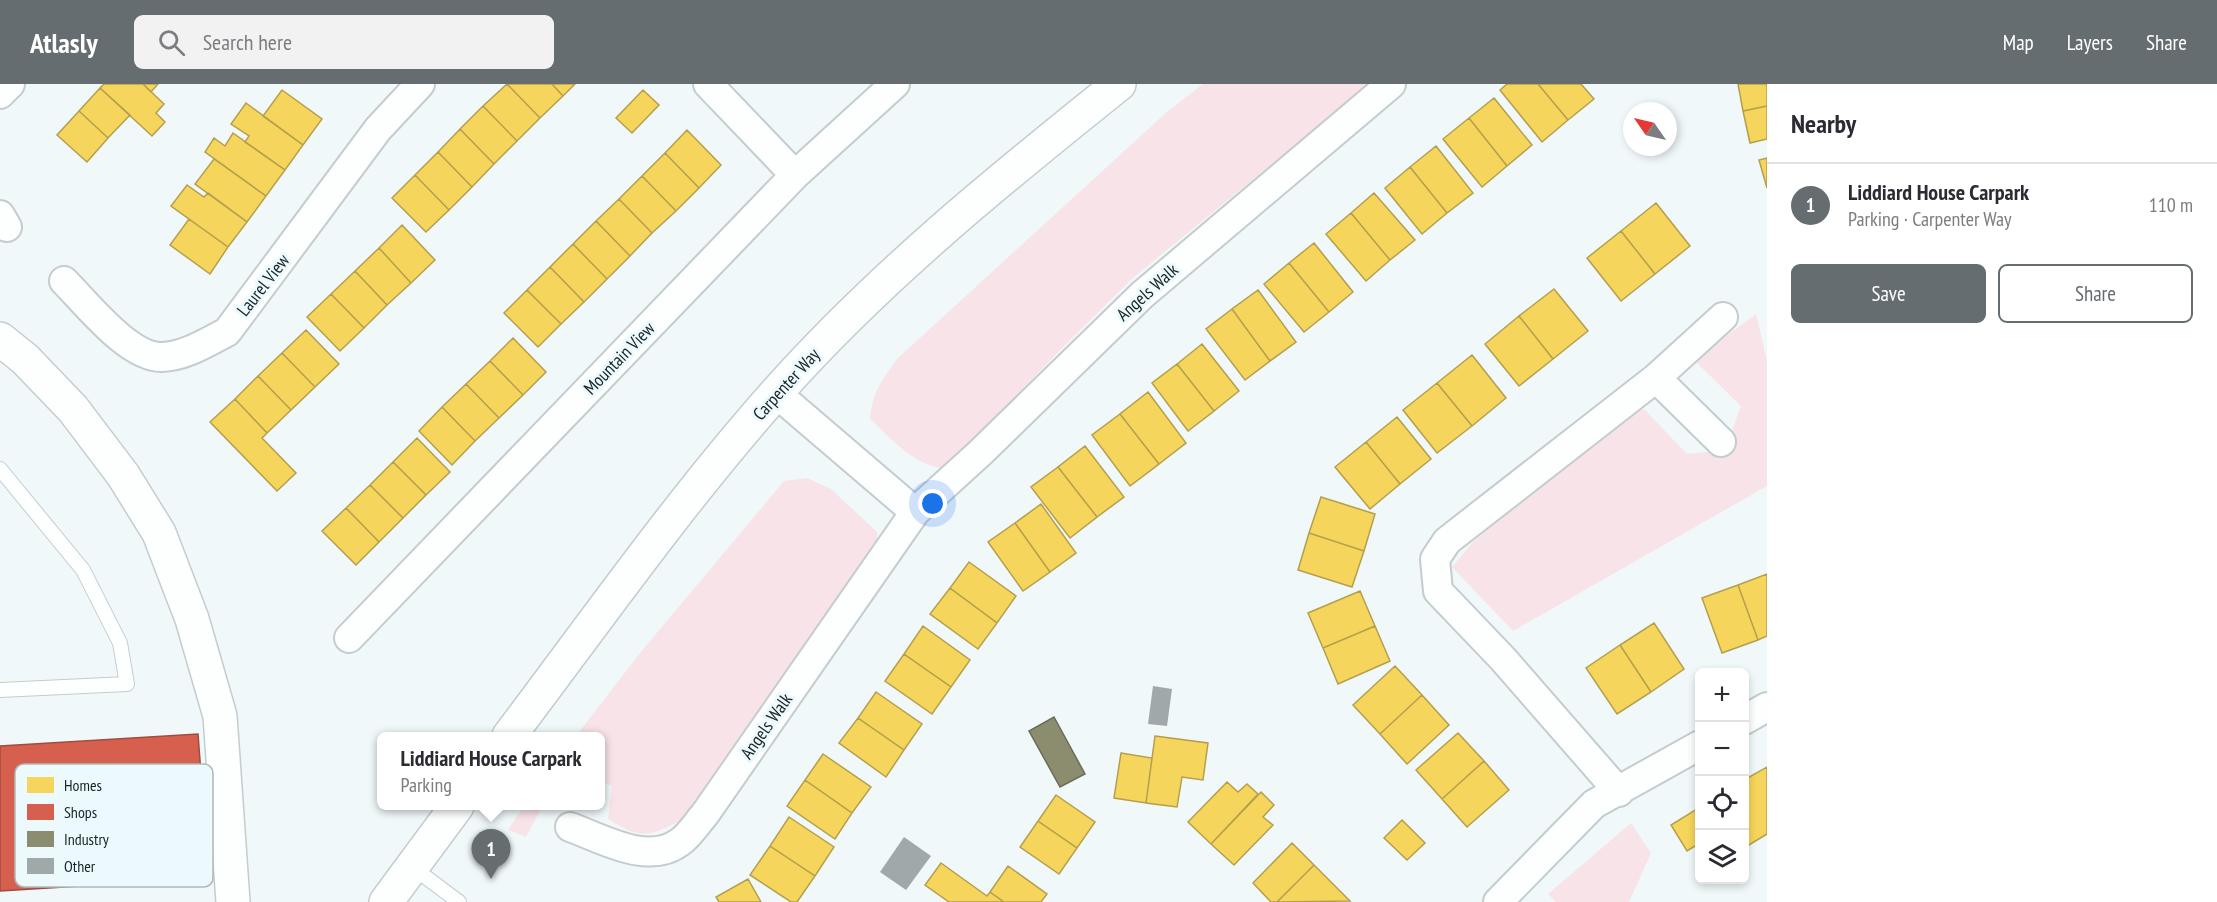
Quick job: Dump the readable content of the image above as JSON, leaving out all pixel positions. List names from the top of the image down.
{
  "streets": {
    "street": [
      "Laurel View",
      "Angels Walk",
      "Mountain View",
      "Carpenter Way"
    ]
  },
  "legend": [
    "Homes",
    "Shops",
    "Industry",
    "Other"
  ],
  "north": "top left",
  "page": {
    "header": "Atlasly",
    "search": "Search here",
    "nav": ["Map", "Layers", "Share"],
    "heading": "Nearby",
    "list": [
      {
        "mark": "1",
        "name": "Liddiard House Carpark",
        "note": "Parking · Carpenter Way",
        "value": "110 m"
      }
    ],
    "buttons": ["Save", "Share"],
    "map_buttons": ["+", "−"],
    "popup": ["Liddiard House Carpark", "Parking"],
    "pins": "1"
  }
}
